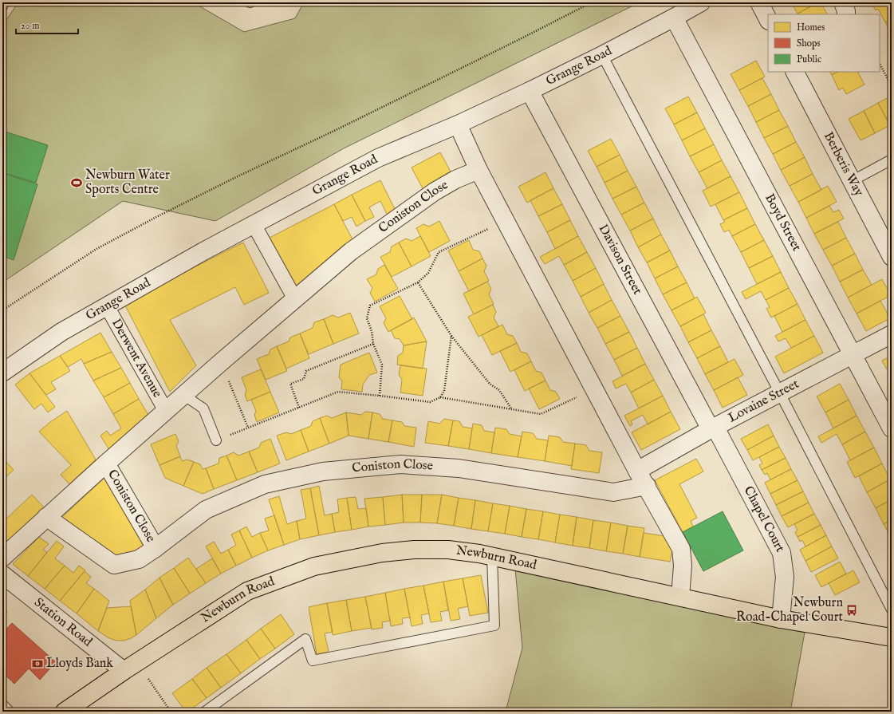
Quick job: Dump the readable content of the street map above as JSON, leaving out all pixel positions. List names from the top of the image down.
{
  "streets": {
    "main road": ["Newburn Road"],
    "street": [
      "Grange Road",
      "Berberis Way",
      "Coniston Close",
      "Boyd Street",
      "Davison Street",
      "Derwent Avenue",
      "Lovaine Street",
      "Chapel Court",
      "Station Road"
    ]
  },
  "crossings": [
    ["Grange Road", "Boyd Street"],
    ["Grange Road", "Davison Street"],
    ["Grange Road", "Derwent Avenue"],
    ["Coniston Close", "Derwent Avenue"],
    ["Boyd Street", "Lovaine Street"],
    ["Davison Street", "Lovaine Street"],
    ["Davison Street", "Chapel Court"],
    ["Lovaine Street", "Chapel Court"],
    ["Chapel Court", "Newburn Road"],
    ["Newburn Road", "Station Road"]
  ],
  "places": {
    "sports": ["Newburn Water Sports Centre"],
    "bus stop": ["Newburn Road-Chapel Court"],
    "bank": ["Lloyds Bank"]
  },
  "legend": ["Homes", "Shops", "Public"],
  "scale_bar": "20 m"
}
